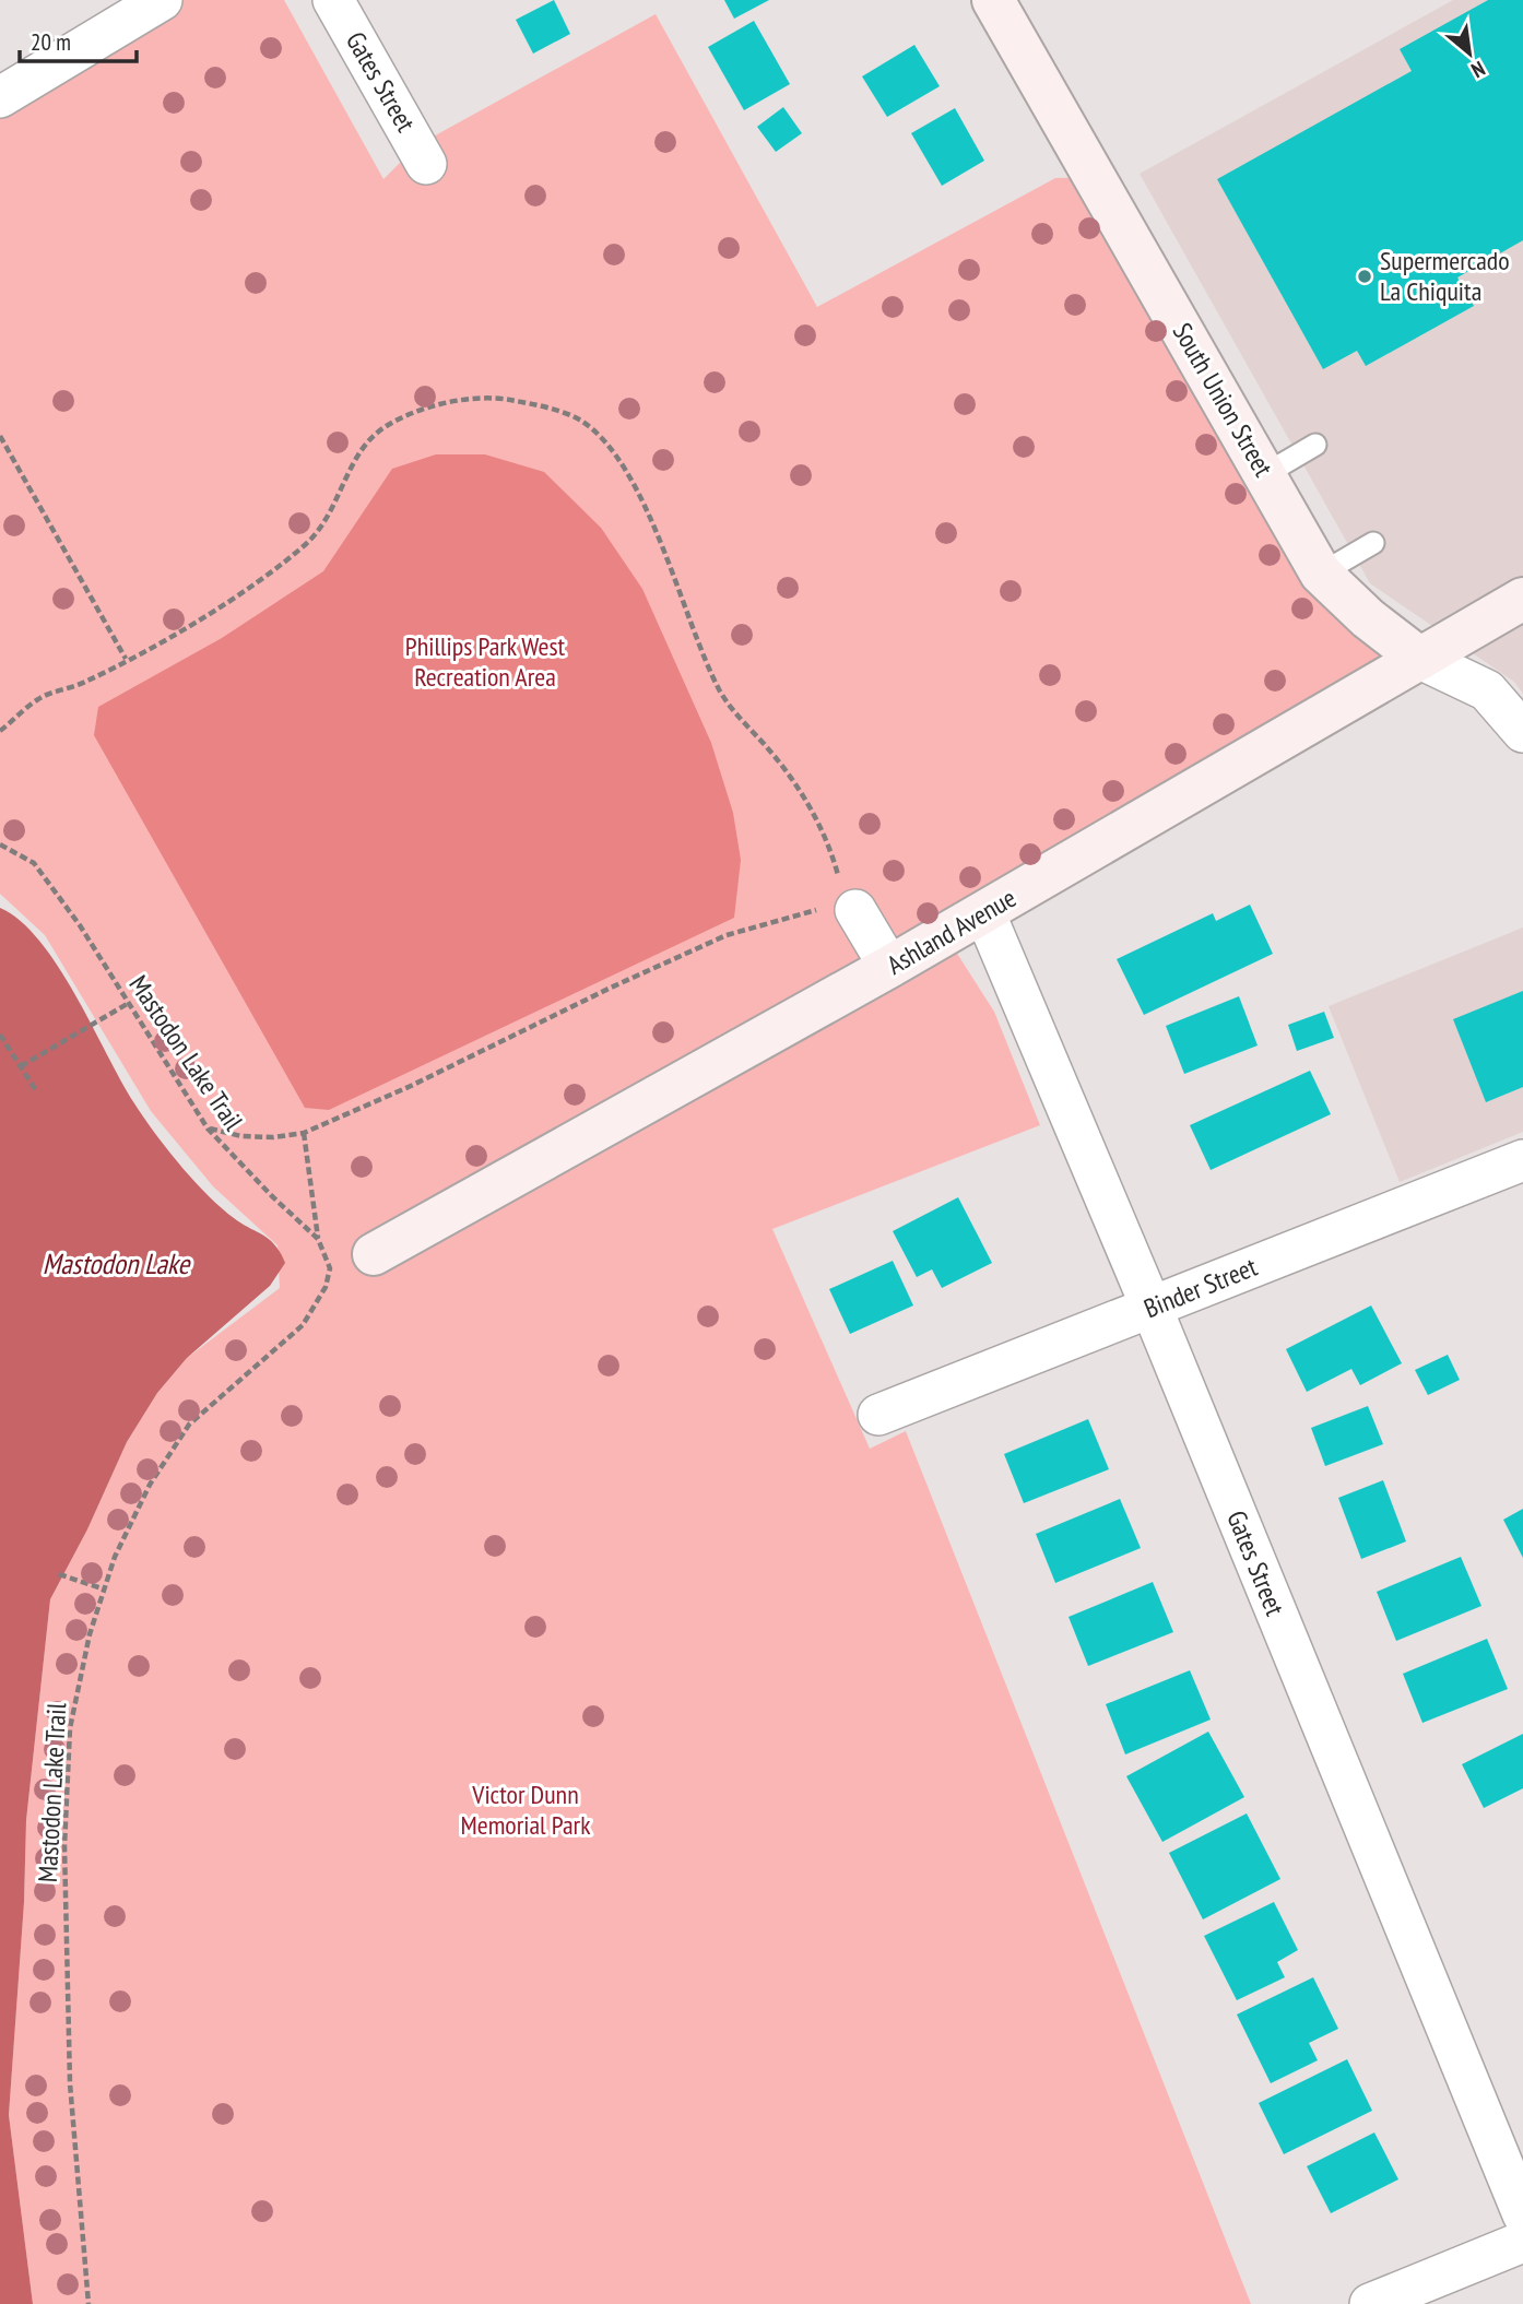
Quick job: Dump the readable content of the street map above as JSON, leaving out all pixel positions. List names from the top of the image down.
{
  "streets": {
    "street": [
      "Gates Street",
      "South Union Street",
      "Ashland Avenue",
      "Binder Street"
    ],
    "path": ["Mastodon Lake Trail"]
  },
  "crossings": [
    ["Gates Street", "Ashland Avenue"],
    ["Gates Street", "Binder Street"],
    ["South Union Street", "Ashland Avenue"]
  ],
  "water": ["Mastodon Lake"],
  "parks": ["Phillips Park West Recreation Area", "Victor Dunn Memorial Park"],
  "places": ["Supermercado La Chiquita"],
  "scale_bar": "20 m",
  "north": "bottom right"
}
